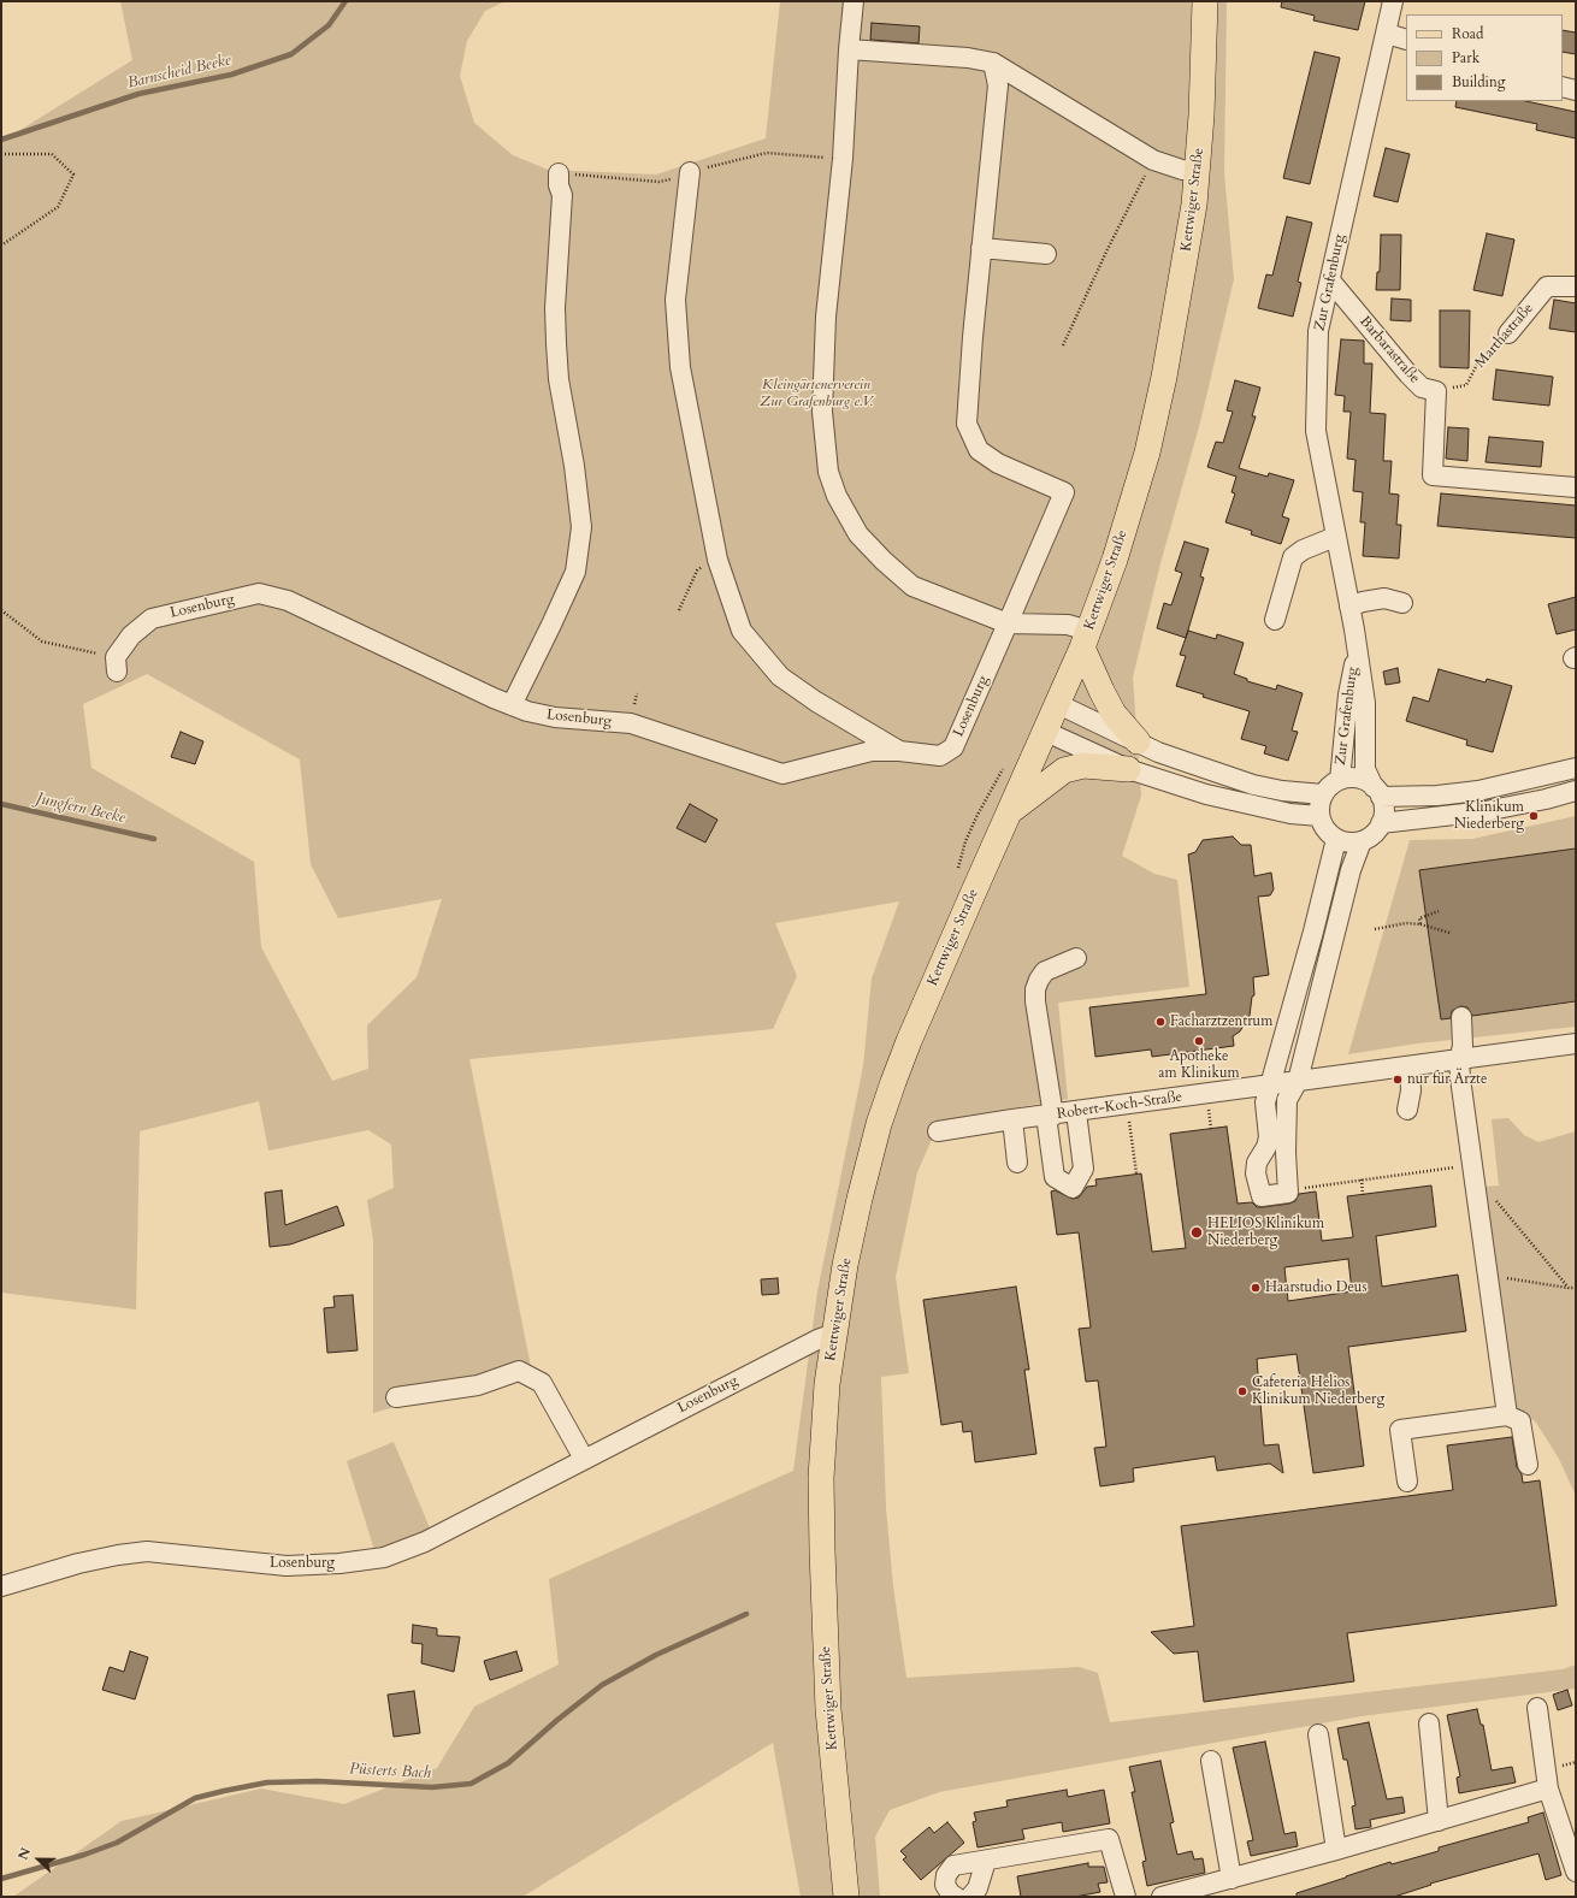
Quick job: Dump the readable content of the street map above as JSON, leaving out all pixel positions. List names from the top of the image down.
{
  "streets": {
    "main road": ["Kettwiger Straße"],
    "street": [
      "Zur Grafenburg",
      "Marthastraße",
      "Barbarastraße",
      "Losenburg",
      "Robert-Koch-Straße"
    ]
  },
  "crossings": [
    ["Kettwiger Straße", "Losenburg"],
    ["Zur Grafenburg", "Barbarastraße"],
    ["Marthastraße", "Barbarastraße"]
  ],
  "water": ["Barnscheid Beeke", "Jungfern Beeke", "Püsterts Bach"],
  "parks": ["Kleingärtenerverein Zur Grafenburg e.V."],
  "places": [
    "Klinikum Niederberg",
    "Facharztzentrum",
    "Apotheke am Klinikum",
    "nur für Ärzte",
    "HELIOS Klinikum Niederberg",
    "Haarstudio Deus",
    "Cafeteria Helios Klinikum Niederberg"
  ],
  "legend": ["Road", "Park", "Building"],
  "north": "left"
}
